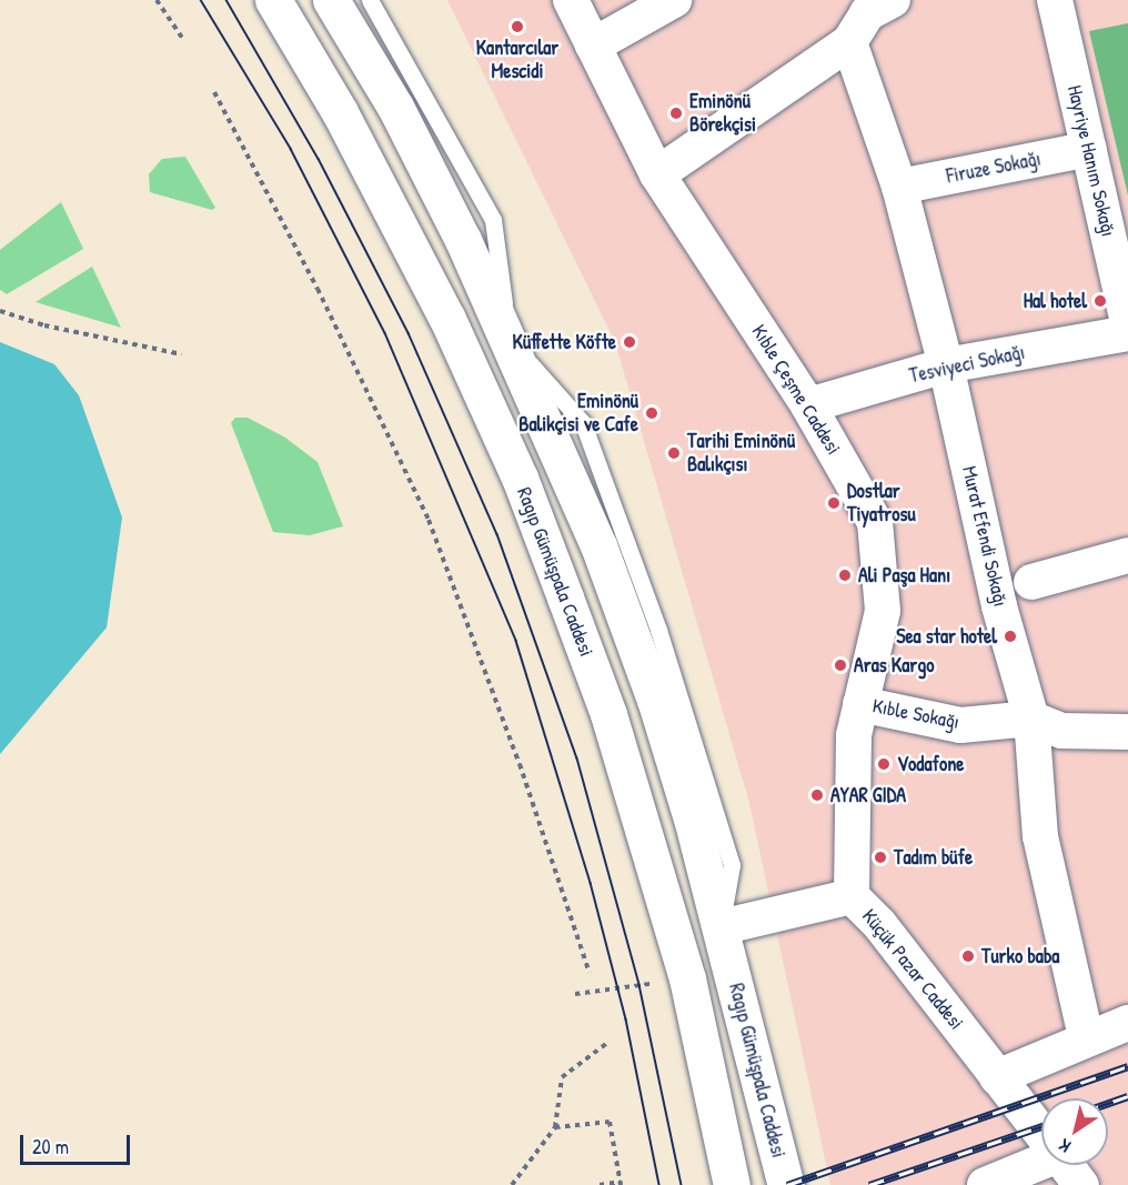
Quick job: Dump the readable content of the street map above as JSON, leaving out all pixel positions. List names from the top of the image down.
{
  "streets": {
    "main road": ["Ragıp Gümüşpala Caddesi"],
    "street": [
      "Hayriye Hanım Sokağı",
      "Firuze Sokağı",
      "Tesviyeci Sokağı",
      "Kıble Çeşme Caddesi",
      "Murat Efendi Sokağı",
      "Kıble Sokağı",
      "Küçük Pazar Caddesi"
    ]
  },
  "crossings": [
    ["Hayriye Hanım Sokağı", "Firuze Sokağı"],
    ["Firuze Sokağı", "Murat Efendi Sokağı"],
    ["Tesviyeci Sokağı", "Kıble Çeşme Caddesi"],
    ["Tesviyeci Sokağı", "Murat Efendi Sokağı"],
    ["Kıble Çeşme Caddesi", "Kıble Sokağı"],
    ["Kıble Çeşme Caddesi", "Küçük Pazar Caddesi"],
    ["Murat Efendi Sokağı", "Kıble Sokağı"],
    ["Ragıp Gümüşpala Caddesi", "Küçük Pazar Caddesi"]
  ],
  "places": [
    "Kantarcılar Mescidi",
    "Eminönü Börekçisi",
    "Hal hotel",
    "Küffette Köfte",
    "Eminönü Balikçisi ve Cafe",
    "Tarihi Eminönü Balıkçısı",
    "Dostlar Tiyatrosu",
    "Ali Paşa Hanı",
    "Sea star hotel",
    "Aras Kargo",
    "Vodafone",
    "AYAR GIDA",
    "Tadım büfe",
    "Turko baba"
  ],
  "scale_bar": "20 m",
  "north": "bottom left"
}
